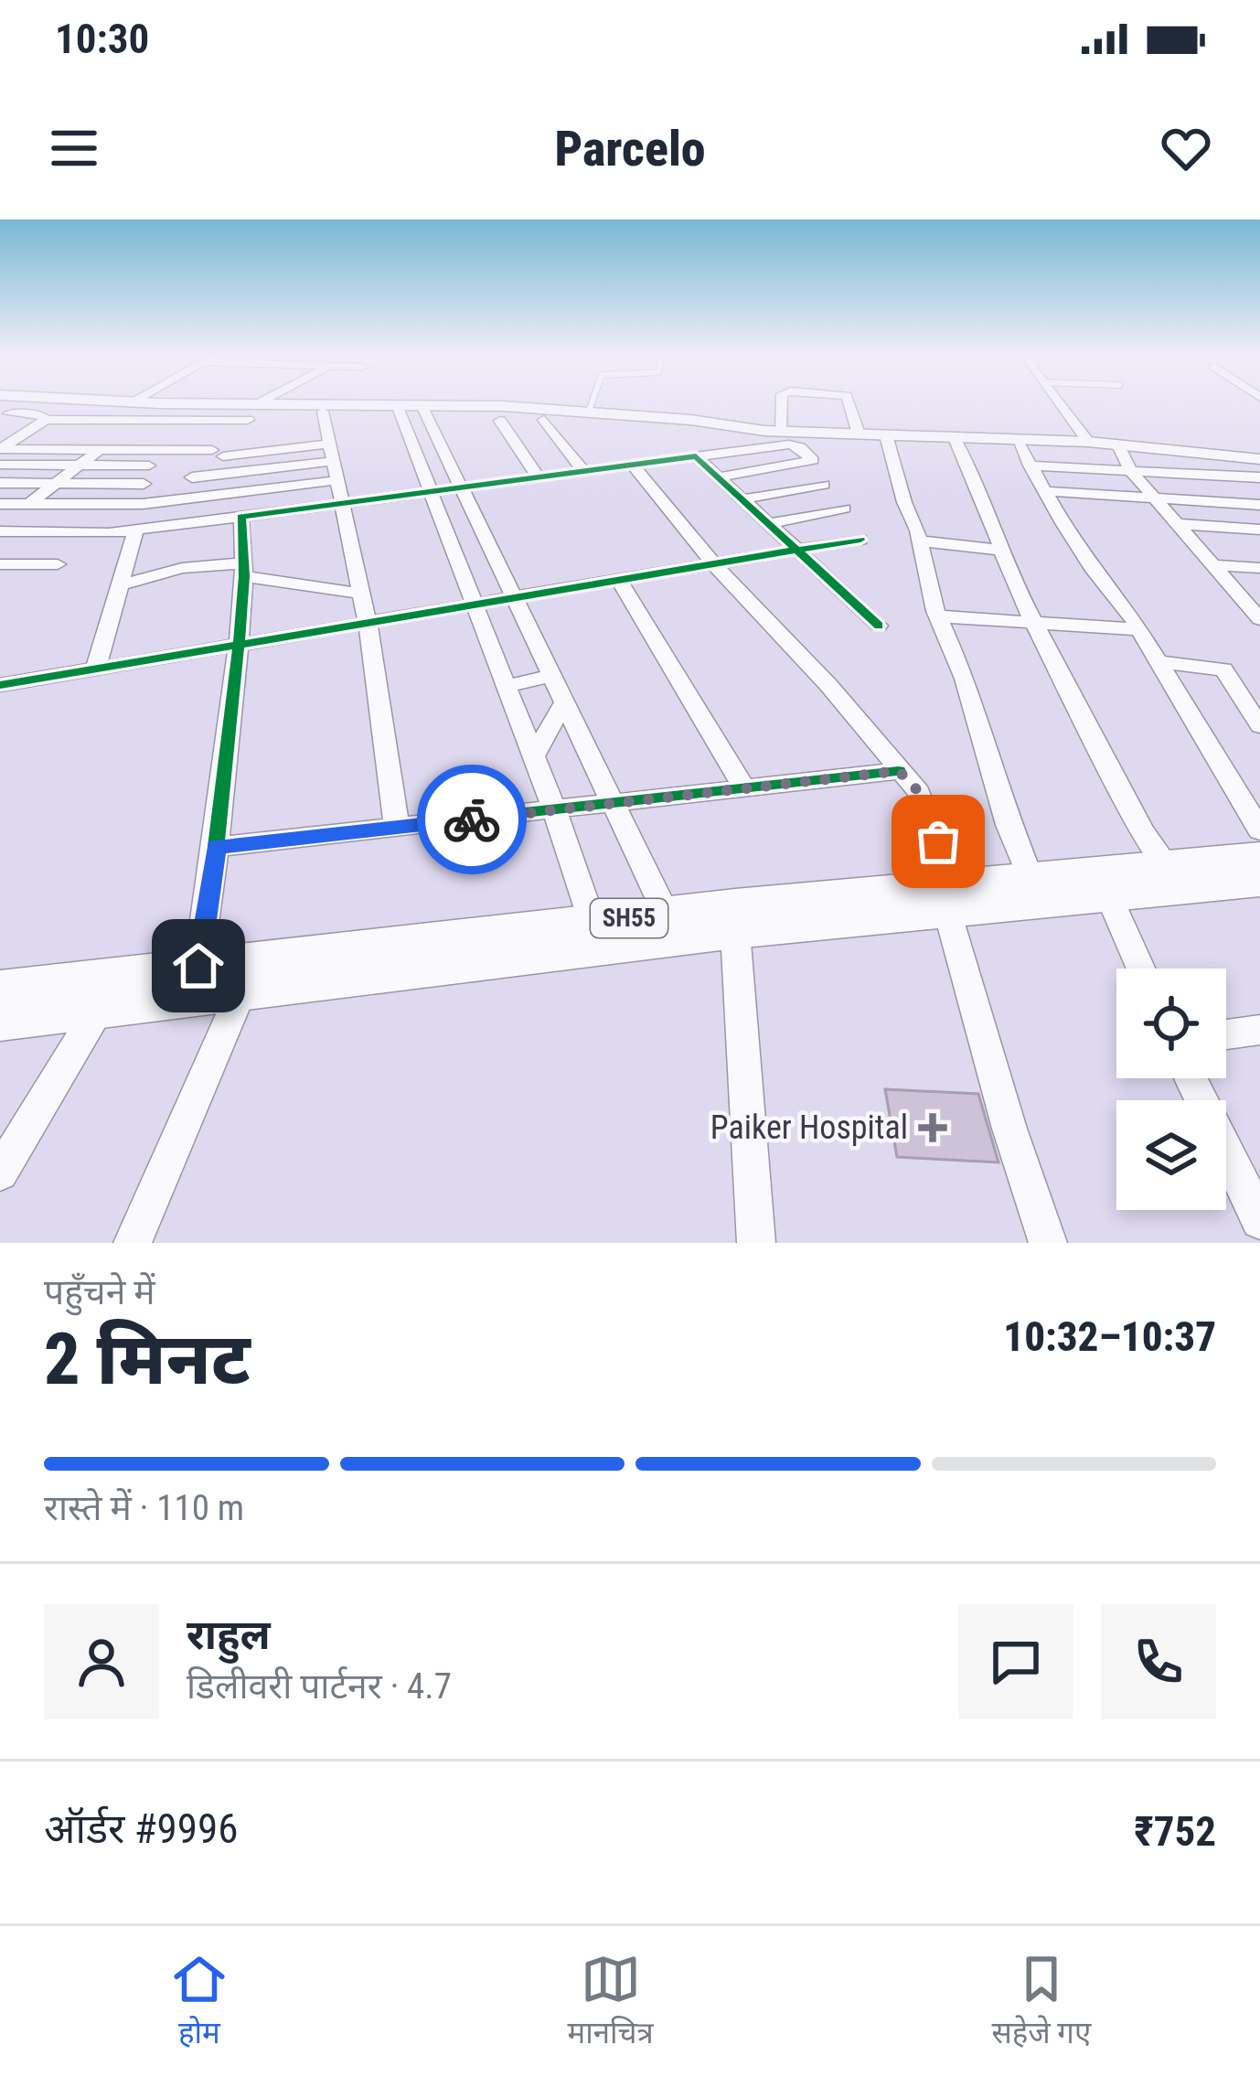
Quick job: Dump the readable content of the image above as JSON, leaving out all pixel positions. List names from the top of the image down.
{
  "streets": {
    "main road": ["SH55"]
  },
  "places": {
    "health": ["Paiker Hospital"]
  },
  "page": {
    "status": "10:30",
    "header": "Parcelo",
    "heading": ["2 मिनट", "पहुँचने में", "10:32–10:37"],
    "panel": [
      "राहुल",
      "डिलीवरी पार्टनर · 4.7",
      "ऑर्डर #9996",
      "₹752"
    ],
    "bar": "रास्ते में · 110 m",
    "tabs": ["होम", "मानचित्र", "सहेजे गए"]
  }
}
